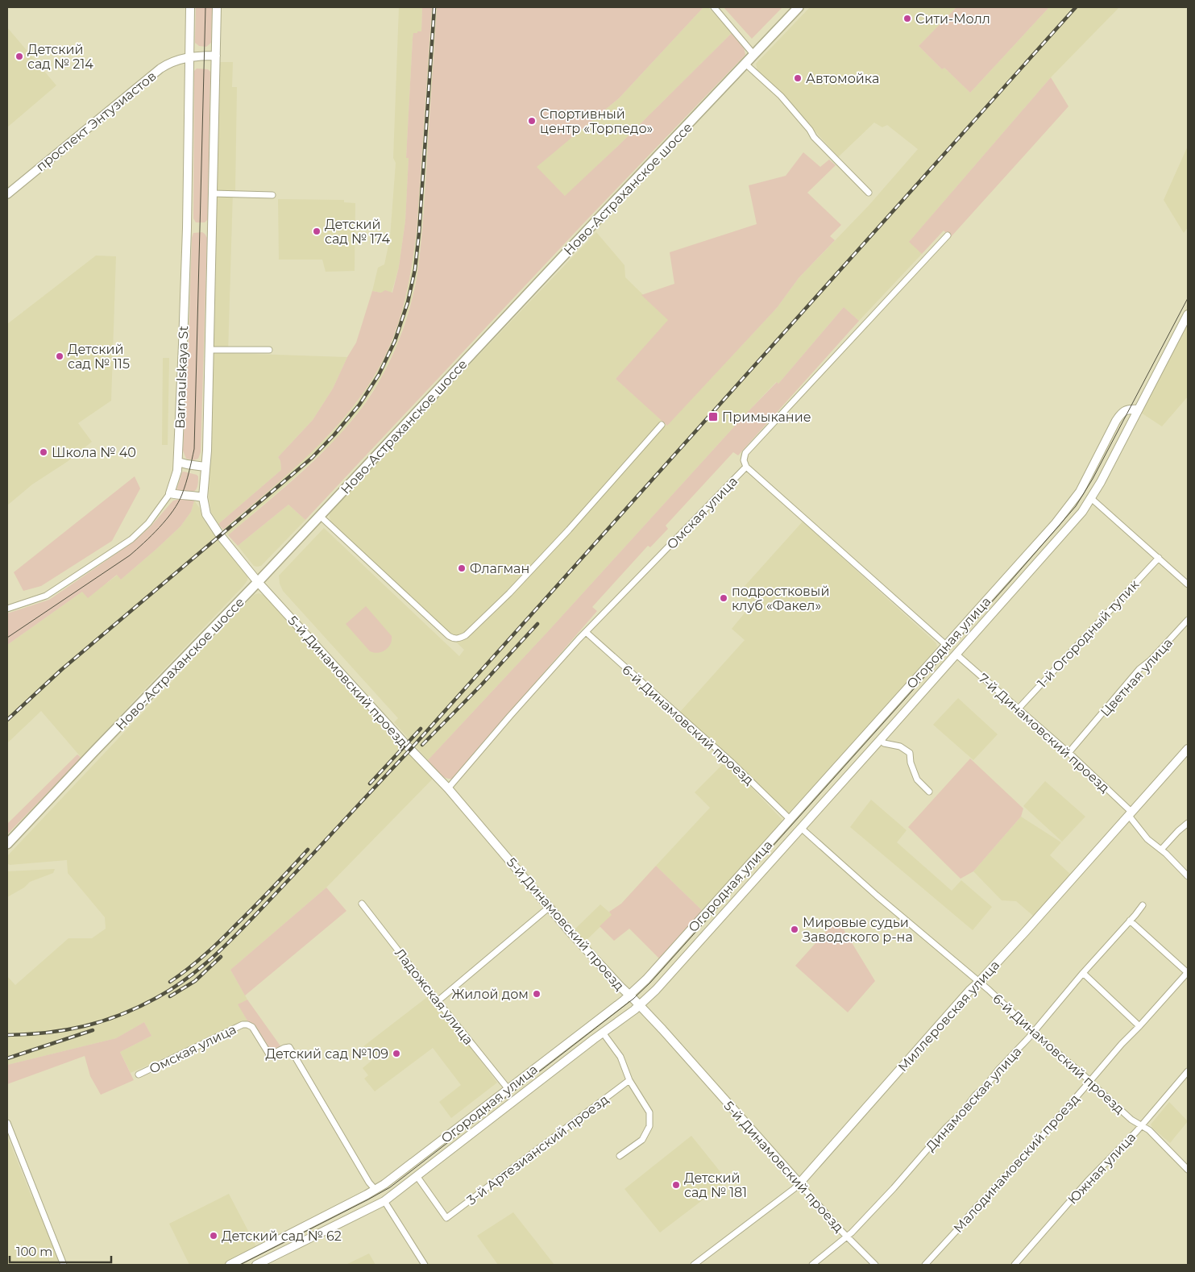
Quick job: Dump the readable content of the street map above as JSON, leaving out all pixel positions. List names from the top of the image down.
{
  "streets": {
    "main road": ["Ново-Астраханское шоссе"],
    "street": [
      "проспект Энтузиастов",
      "Barnaulskaya St",
      "Омская улица",
      "1-й Огородный тупик",
      "Огородная улица",
      "Цветная улица",
      "5-й Динамовский проезд",
      "6-й Динамовский проезд",
      "7-й Динамовский проезд",
      "Ладожская улица",
      "Миллеровская улица",
      "Динамовская улица",
      "3-й Артезианский проезд",
      "Малодинамовский проезд",
      "Южная улица"
    ]
  },
  "crossings": [
    ["проспект Энтузиастов", "Barnaulskaya St"],
    ["Ново-Астраханское шоссе", "Barnaulskaya St"],
    ["Ново-Астраханское шоссе", "5-й Динамовский проезд"],
    ["Barnaulskaya St", "5-й Динамовский проезд"],
    ["Омская улица", "Огородная улица"],
    ["Омская улица", "5-й Динамовский проезд"],
    ["Омская улица", "6-й Динамовский проезд"],
    ["1-й Огородный тупик", "7-й Динамовский проезд"],
    ["Огородная улица", "5-й Динамовский проезд"],
    ["Огородная улица", "6-й Динамовский проезд"],
    ["Огородная улица", "7-й Динамовский проезд"],
    ["Огородная улица", "Ладожская улица"],
    ["Огородная улица", "3-й Артезианский проезд"],
    ["Цветная улица", "7-й Динамовский проезд"],
    ["5-й Динамовский проезд", "Миллеровская улица"],
    ["5-й Динамовский проезд", "Динамовская улица"],
    ["6-й Динамовский проезд", "Миллеровская улица"],
    ["6-й Динамовский проезд", "Динамовская улица"],
    ["6-й Динамовский проезд", "Малодинамовский проезд"],
    ["6-й Динамовский проезд", "Южная улица"],
    ["7-й Динамовский проезд", "Миллеровская улица"]
  ],
  "places": {
    "other": [
      "Сити-Молл",
      "Детский сад № 214",
      "Автомойка",
      "Спортивный центр «Торпедо»",
      "Детский сад № 174",
      "Детский сад № 115",
      "Школа № 40",
      "Флагман",
      "подростковый клуб «Факел»",
      "Мировые судьи Заводского р-на",
      "Жилой дом",
      "Детский сад №109",
      "Детский сад № 181",
      "Детский сад № 62"
    ],
    "transit": ["Примыкание"]
  },
  "scale_bar": "100 m"
}
